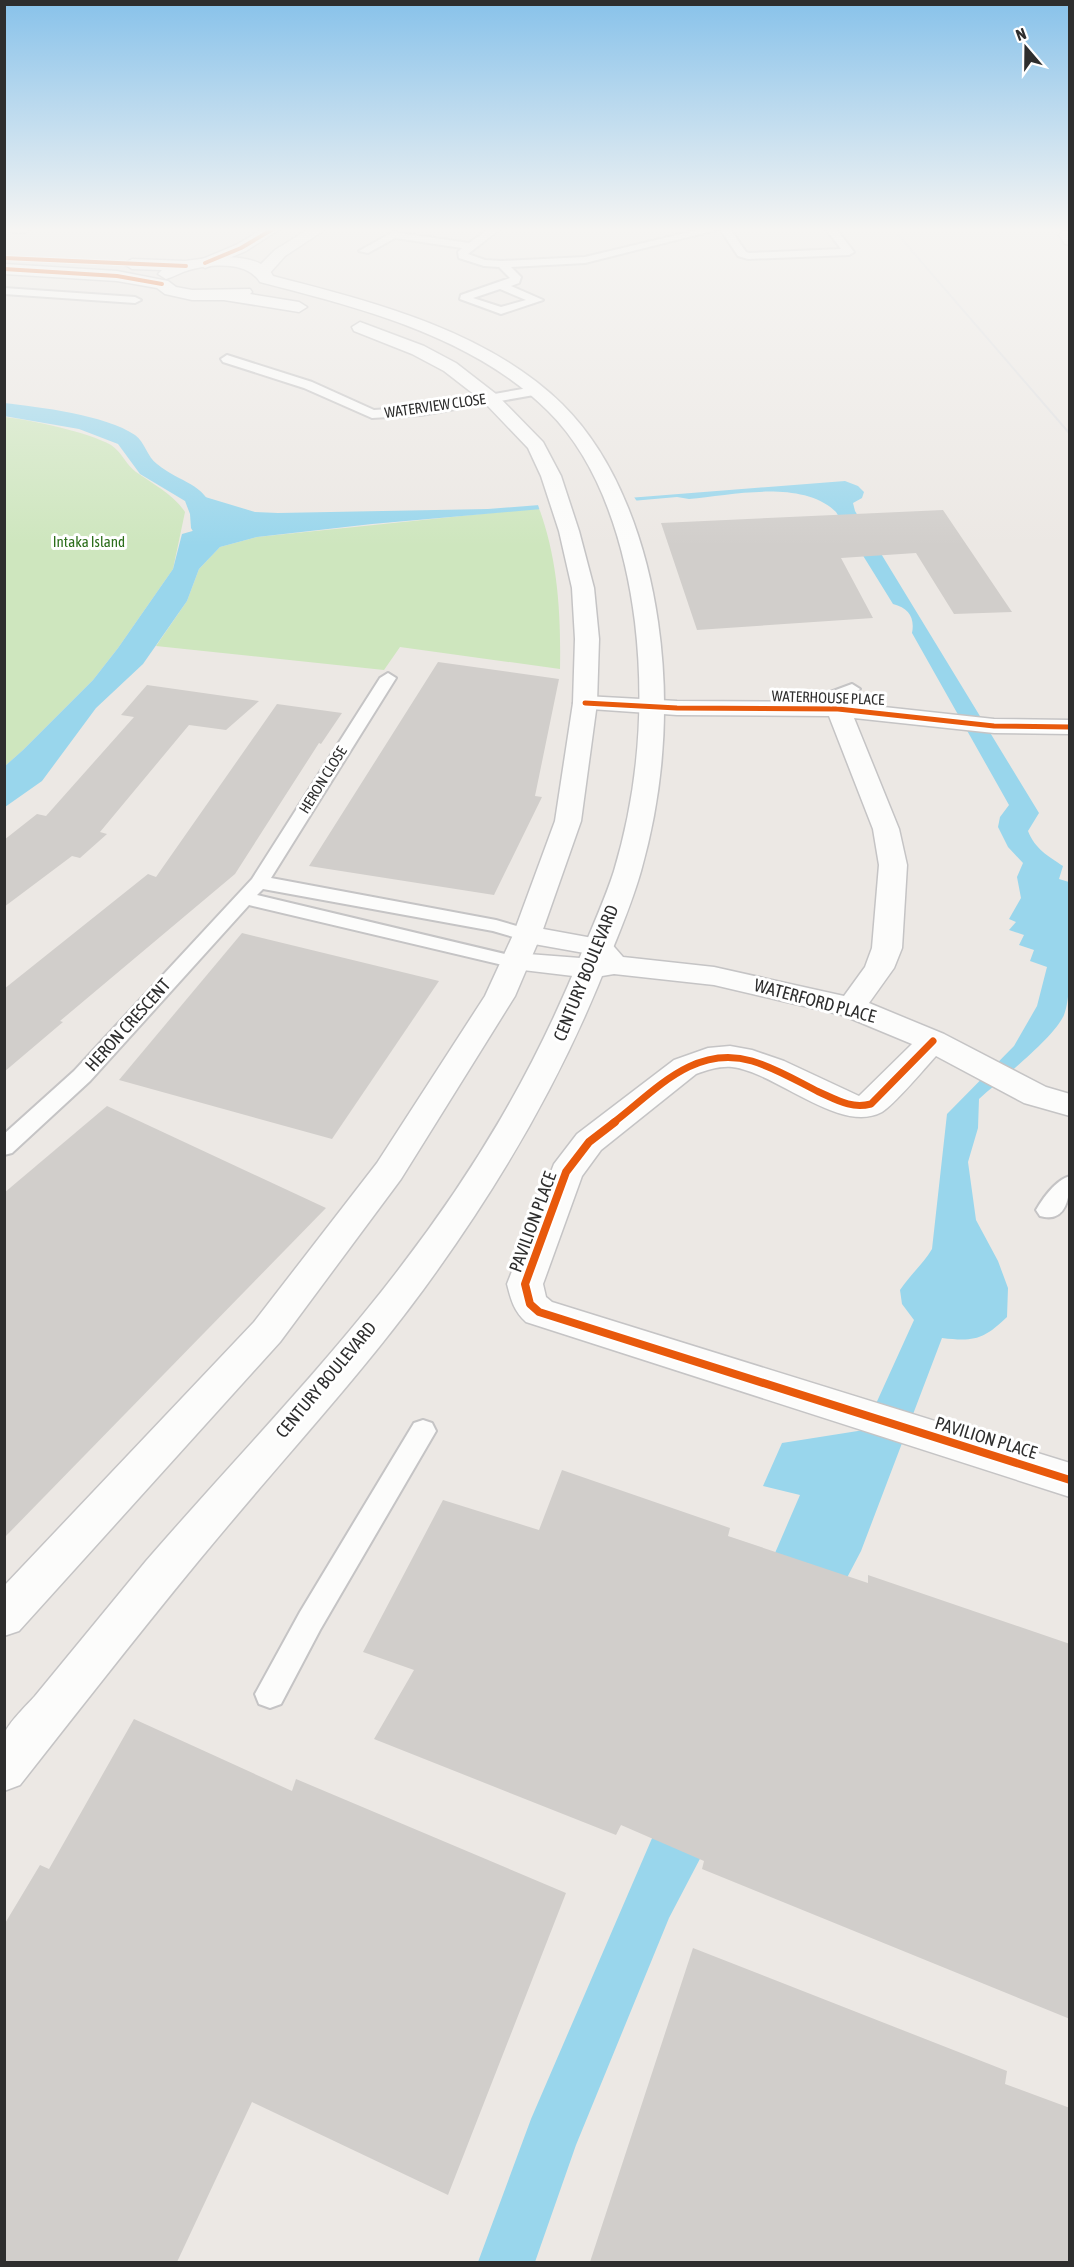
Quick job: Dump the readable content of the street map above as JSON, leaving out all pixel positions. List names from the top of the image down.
{
  "streets": {
    "main road": [
      "WATERHOUSE PLACE",
      "CENTURY BOULEVARD",
      "WATERFORD PLACE",
      "PAVILION PLACE"
    ],
    "lane": ["WATERVIEW CLOSE", "HERON CLOSE", "HERON CRESCENT"]
  },
  "crossings": [
    ["WATERVIEW CLOSE", "CENTURY BOULEVARD"],
    ["WATERHOUSE PLACE", "CENTURY BOULEVARD"],
    ["HERON CLOSE", "HERON CRESCENT"],
    ["CENTURY BOULEVARD", "WATERFORD PLACE"],
    ["WATERFORD PLACE", "PAVILION PLACE"]
  ],
  "parks": ["Intaka Island"],
  "north": "top"
}
